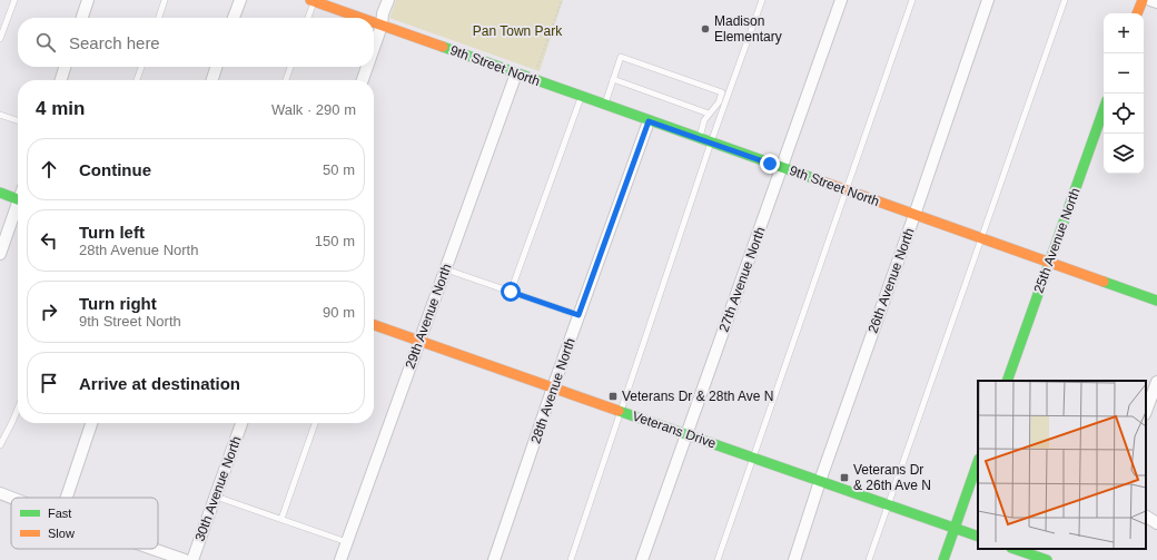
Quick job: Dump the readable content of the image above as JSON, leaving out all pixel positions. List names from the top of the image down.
{
  "streets": {
    "street": [
      "9th Street North",
      "25th Avenue North",
      "27th Avenue North",
      "26th Avenue North",
      "29th Avenue North",
      "28th Avenue North",
      "Veterans Drive",
      "30th Avenue North"
    ]
  },
  "crossings": [
    ["9th Street North", "25th Avenue North"],
    ["9th Street North", "27th Avenue North"],
    ["9th Street North", "26th Avenue North"],
    ["9th Street North", "29th Avenue North"],
    ["9th Street North", "28th Avenue North"],
    ["27th Avenue North", "Veterans Drive"],
    ["26th Avenue North", "Veterans Drive"],
    ["29th Avenue North", "Veterans Drive"],
    ["28th Avenue North", "Veterans Drive"]
  ],
  "parks": ["Pan Town Park"],
  "places": {
    "other": ["Madison Elementary"],
    "transit": ["Veterans Dr & 28th Ave N", "Veterans Dr & 26th Ave N"]
  },
  "legend": ["Fast", "Slow"],
  "page": {
    "map_buttons": ["+", "−"],
    "search": "Search here",
    "heading": ["4 min", "Walk · 290 m"],
    "list": [
      ["Continue", "50 m"],
      ["Turn left", "28th Avenue North", "150 m"],
      ["Turn right", "9th Street North", "90 m"],
      "Arrive at destination"
    ]
  }
}
